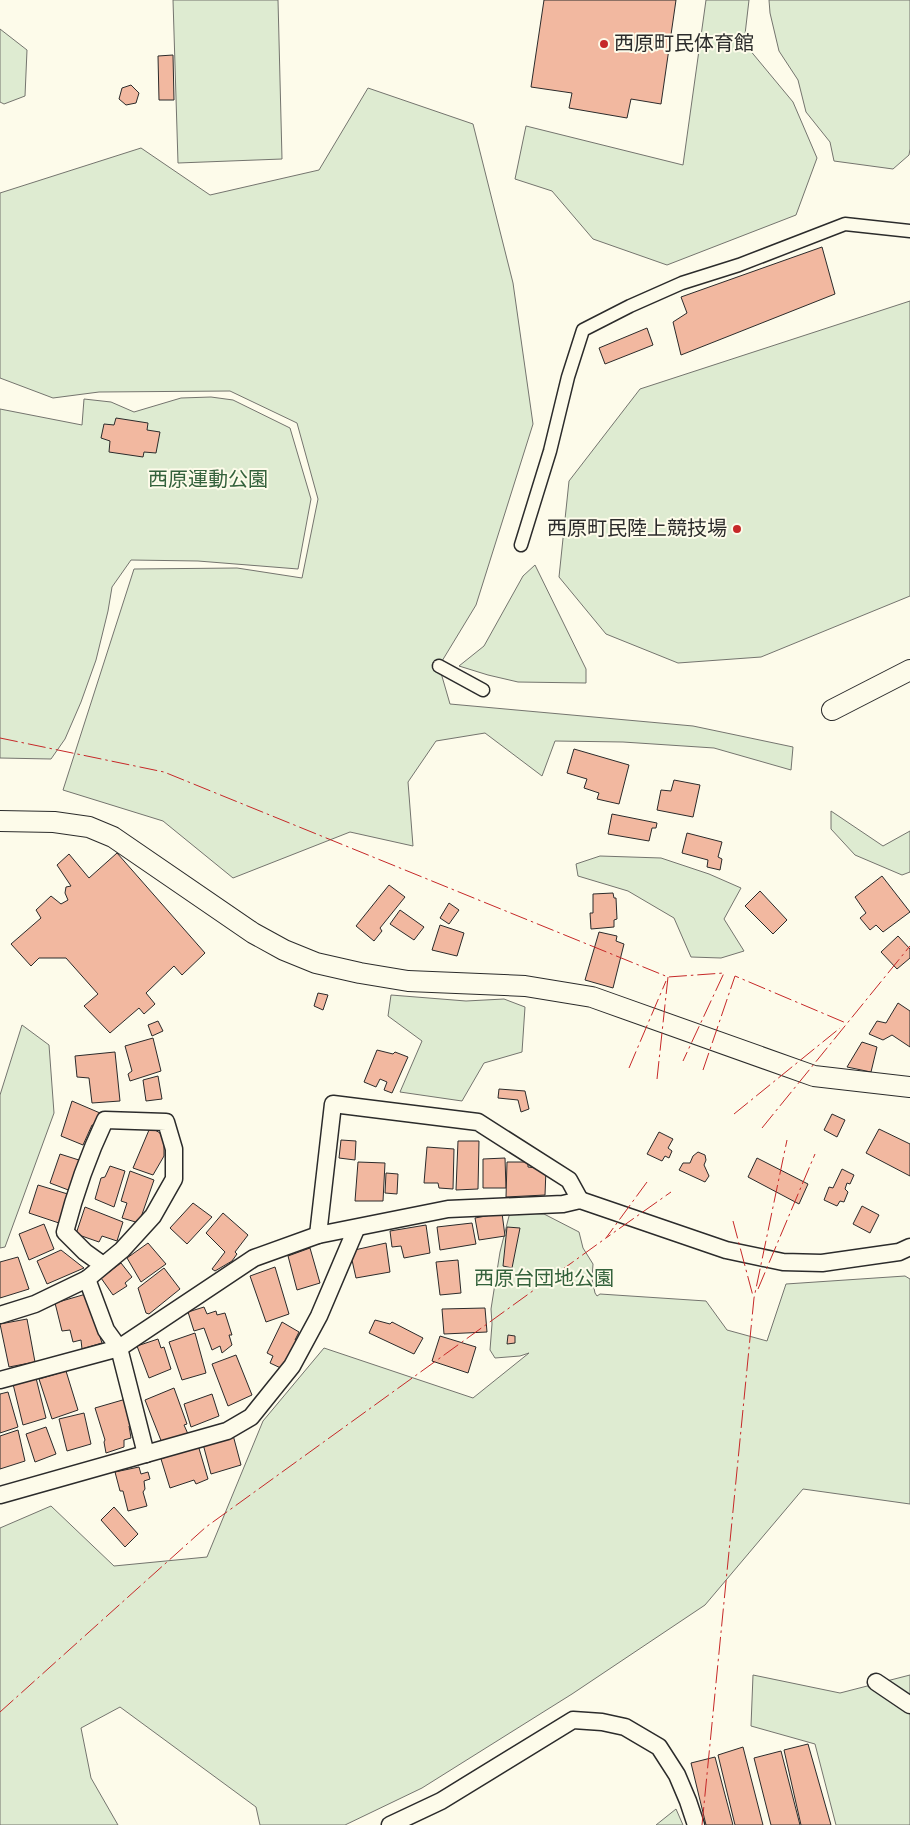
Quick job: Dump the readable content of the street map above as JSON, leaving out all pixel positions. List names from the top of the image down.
{
  "parks": ["西原運動公園", "西原台団地公園"],
  "places": ["西原町民体育館", "西原町民陸上競技場"]
}
